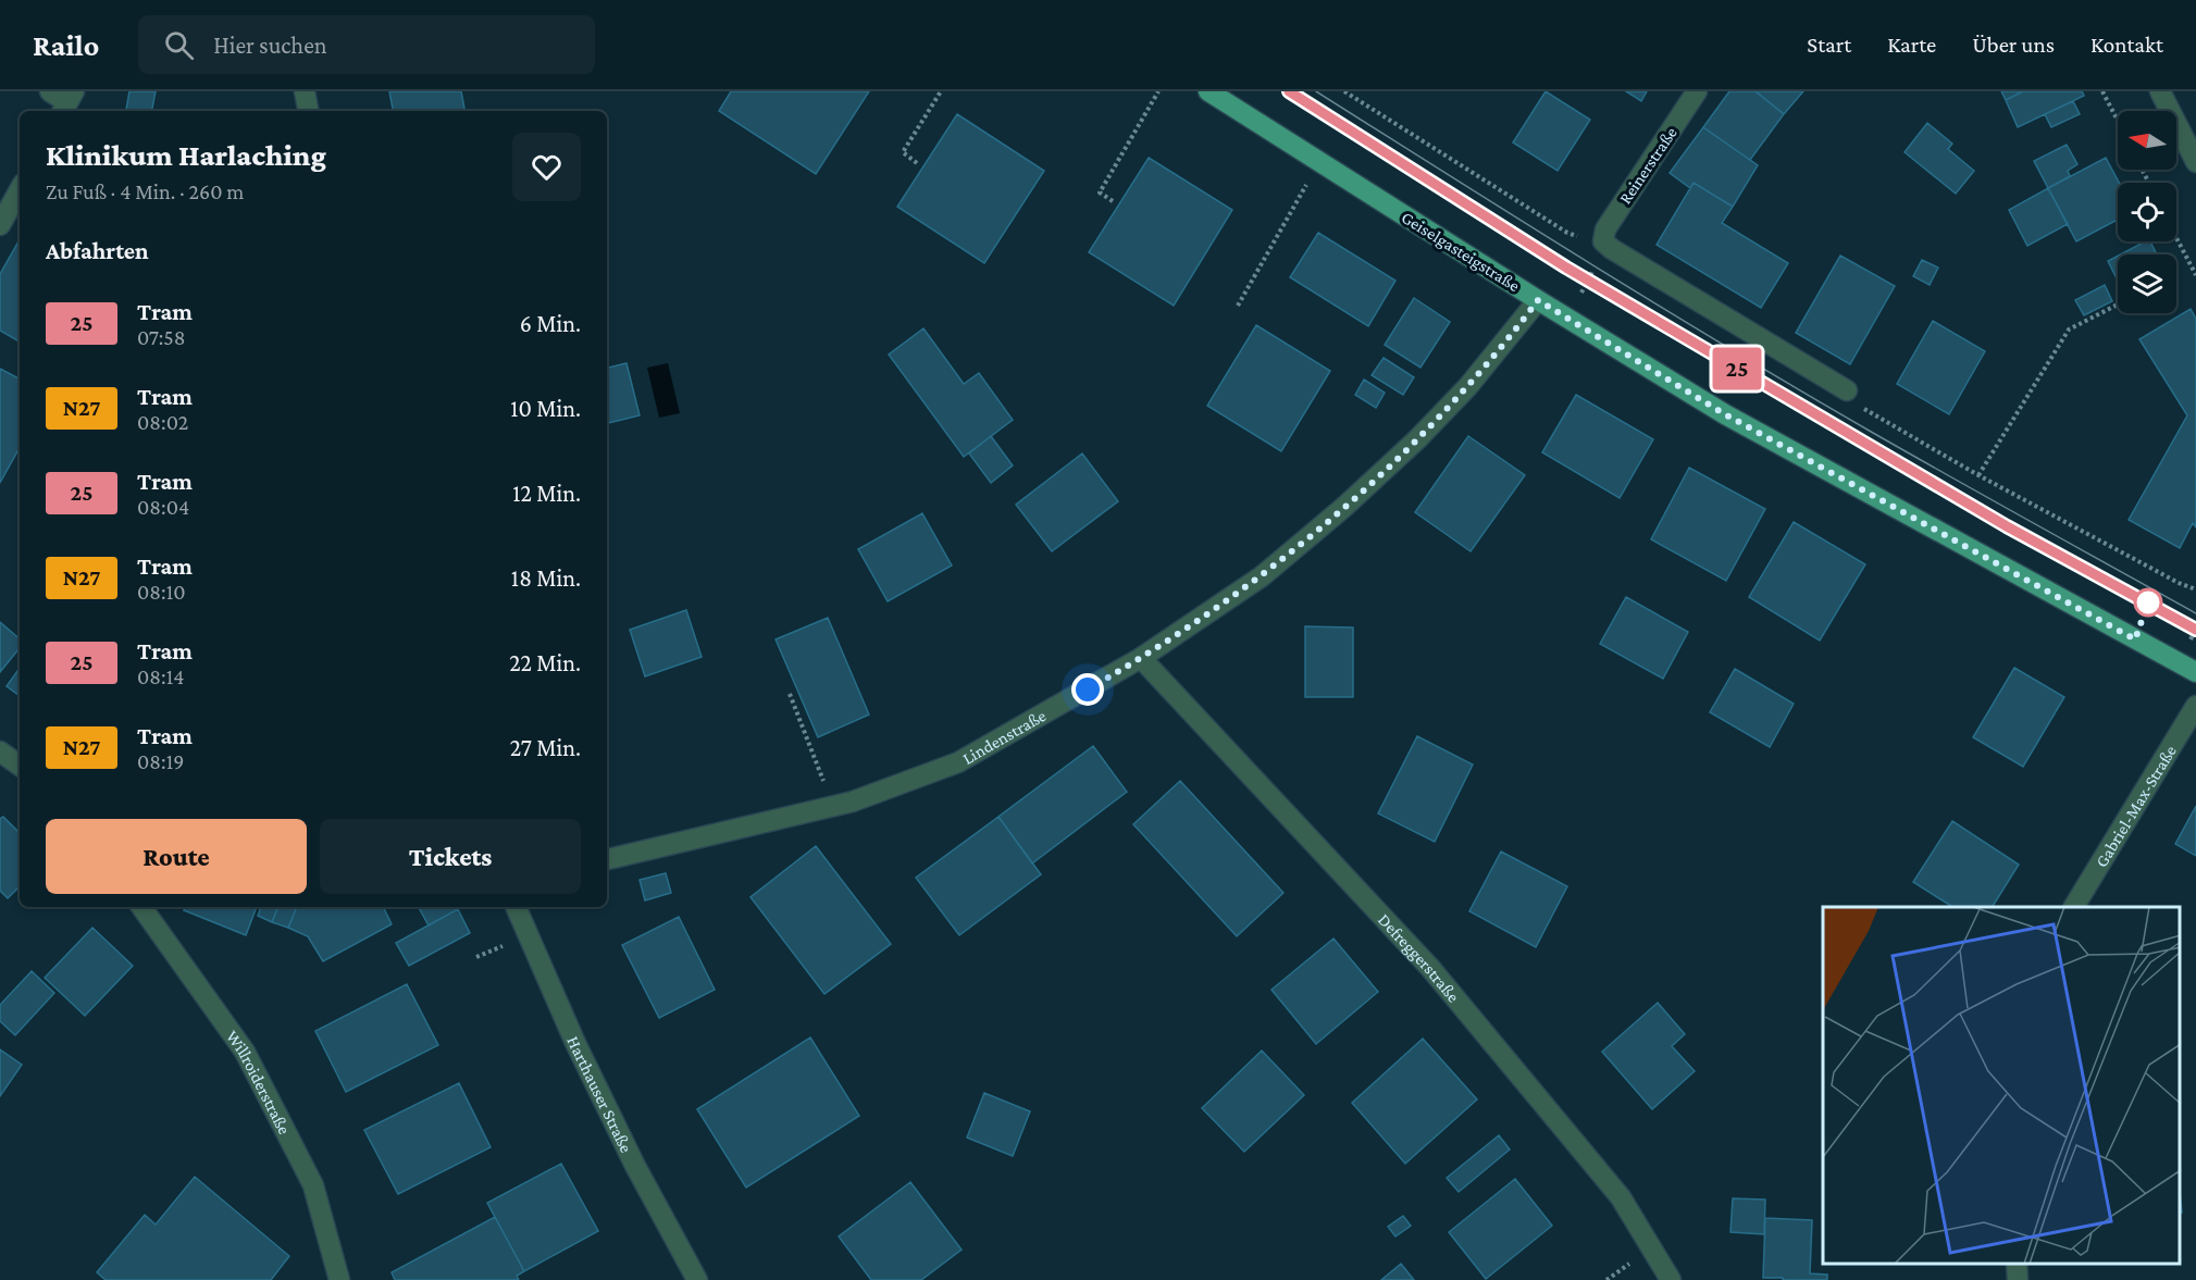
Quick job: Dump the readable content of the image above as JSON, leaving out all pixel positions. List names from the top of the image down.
{
  "streets": {
    "main road": ["Geiselgasteigstraße"],
    "street": [
      "Reinerstraße",
      "Lindenstraße",
      "Gabriel-Max-Straße",
      "Defreggerstraße",
      "Willroiderstraße",
      "Harthauser Straße"
    ]
  },
  "crossings": [
    ["Geiselgasteigstraße", "Lindenstraße"],
    ["Lindenstraße", "Defreggerstraße"]
  ],
  "lines": ["tram line 25"],
  "north": "left",
  "page": {
    "header": "Railo",
    "search": "Hier suchen",
    "nav": [
      "Start",
      "Karte",
      "Über uns",
      "Kontakt"
    ],
    "on_map": "25",
    "heading": [
      ["Klinikum Harlaching", "Zu Fuß · 4 Min. · 260 m"],
      "Abfahrten"
    ],
    "list": [
      {
        "mark": "25",
        "name": "Tram",
        "note": "07:58",
        "value": "6 Min."
      },
      {
        "mark": "N27",
        "name": "Tram",
        "note": "08:02",
        "value": "10 Min."
      },
      {
        "mark": "25",
        "name": "Tram",
        "note": "08:04",
        "value": "12 Min."
      },
      {
        "mark": "N27",
        "name": "Tram",
        "note": "08:10",
        "value": "18 Min."
      },
      {
        "mark": "25",
        "name": "Tram",
        "note": "08:14",
        "value": "22 Min."
      },
      {
        "mark": "N27",
        "name": "Tram",
        "note": "08:19",
        "value": "27 Min."
      }
    ],
    "buttons": ["Route", "Tickets"]
  }
}
